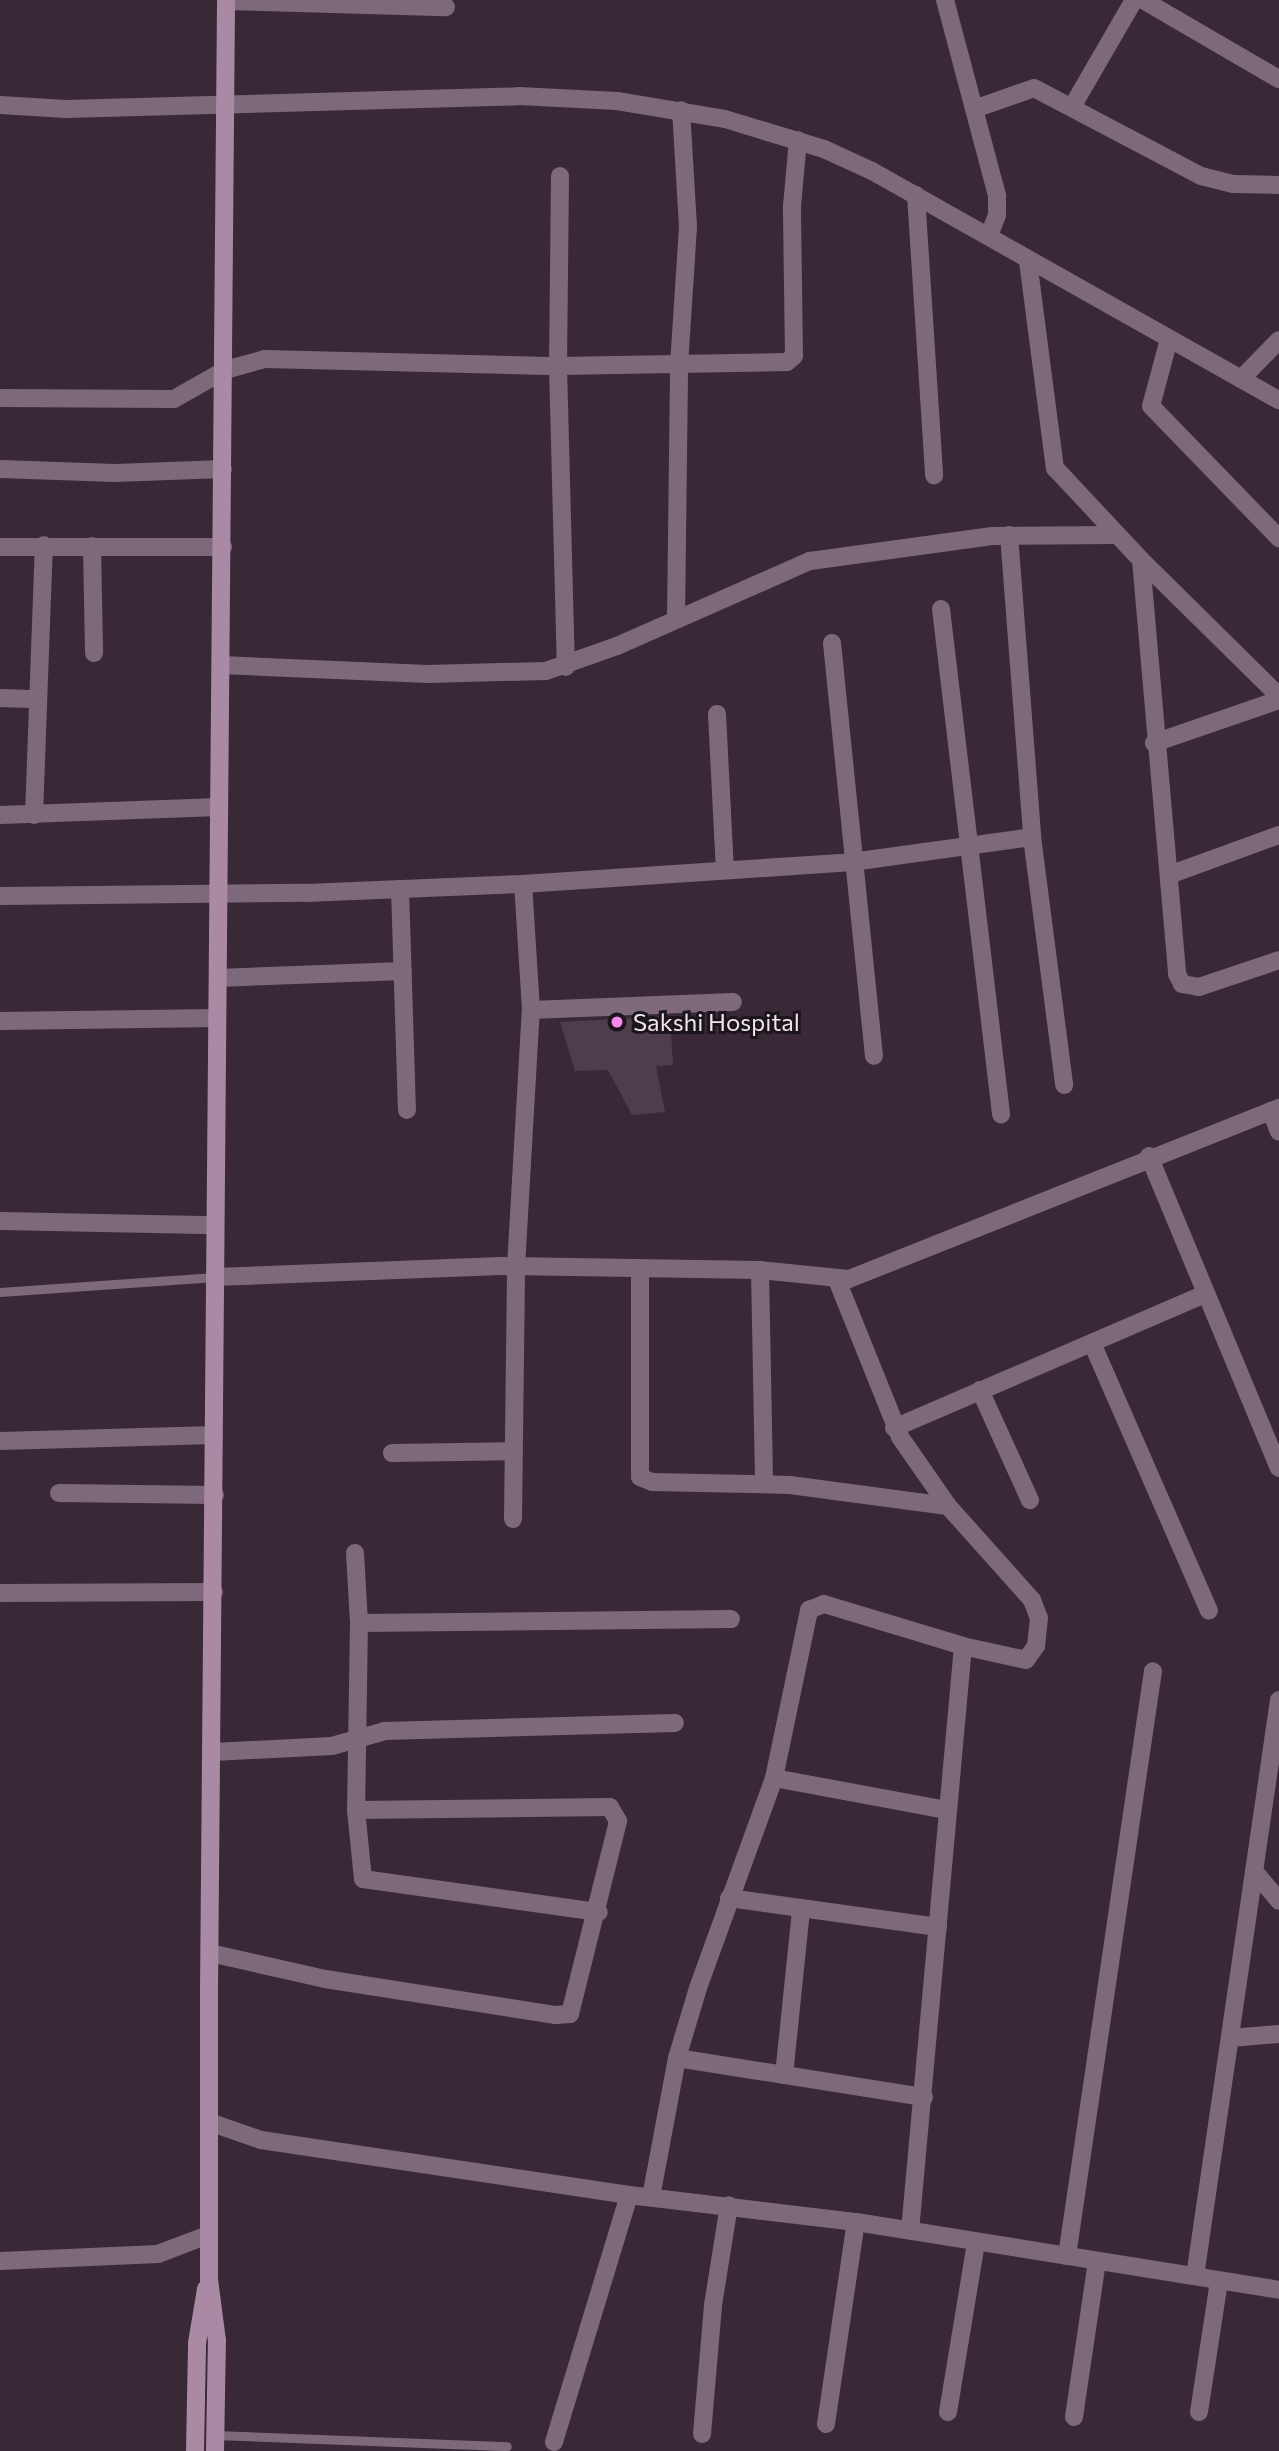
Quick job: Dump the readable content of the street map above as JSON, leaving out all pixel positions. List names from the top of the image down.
{
  "places": ["Sakshi Hospital"]
}
